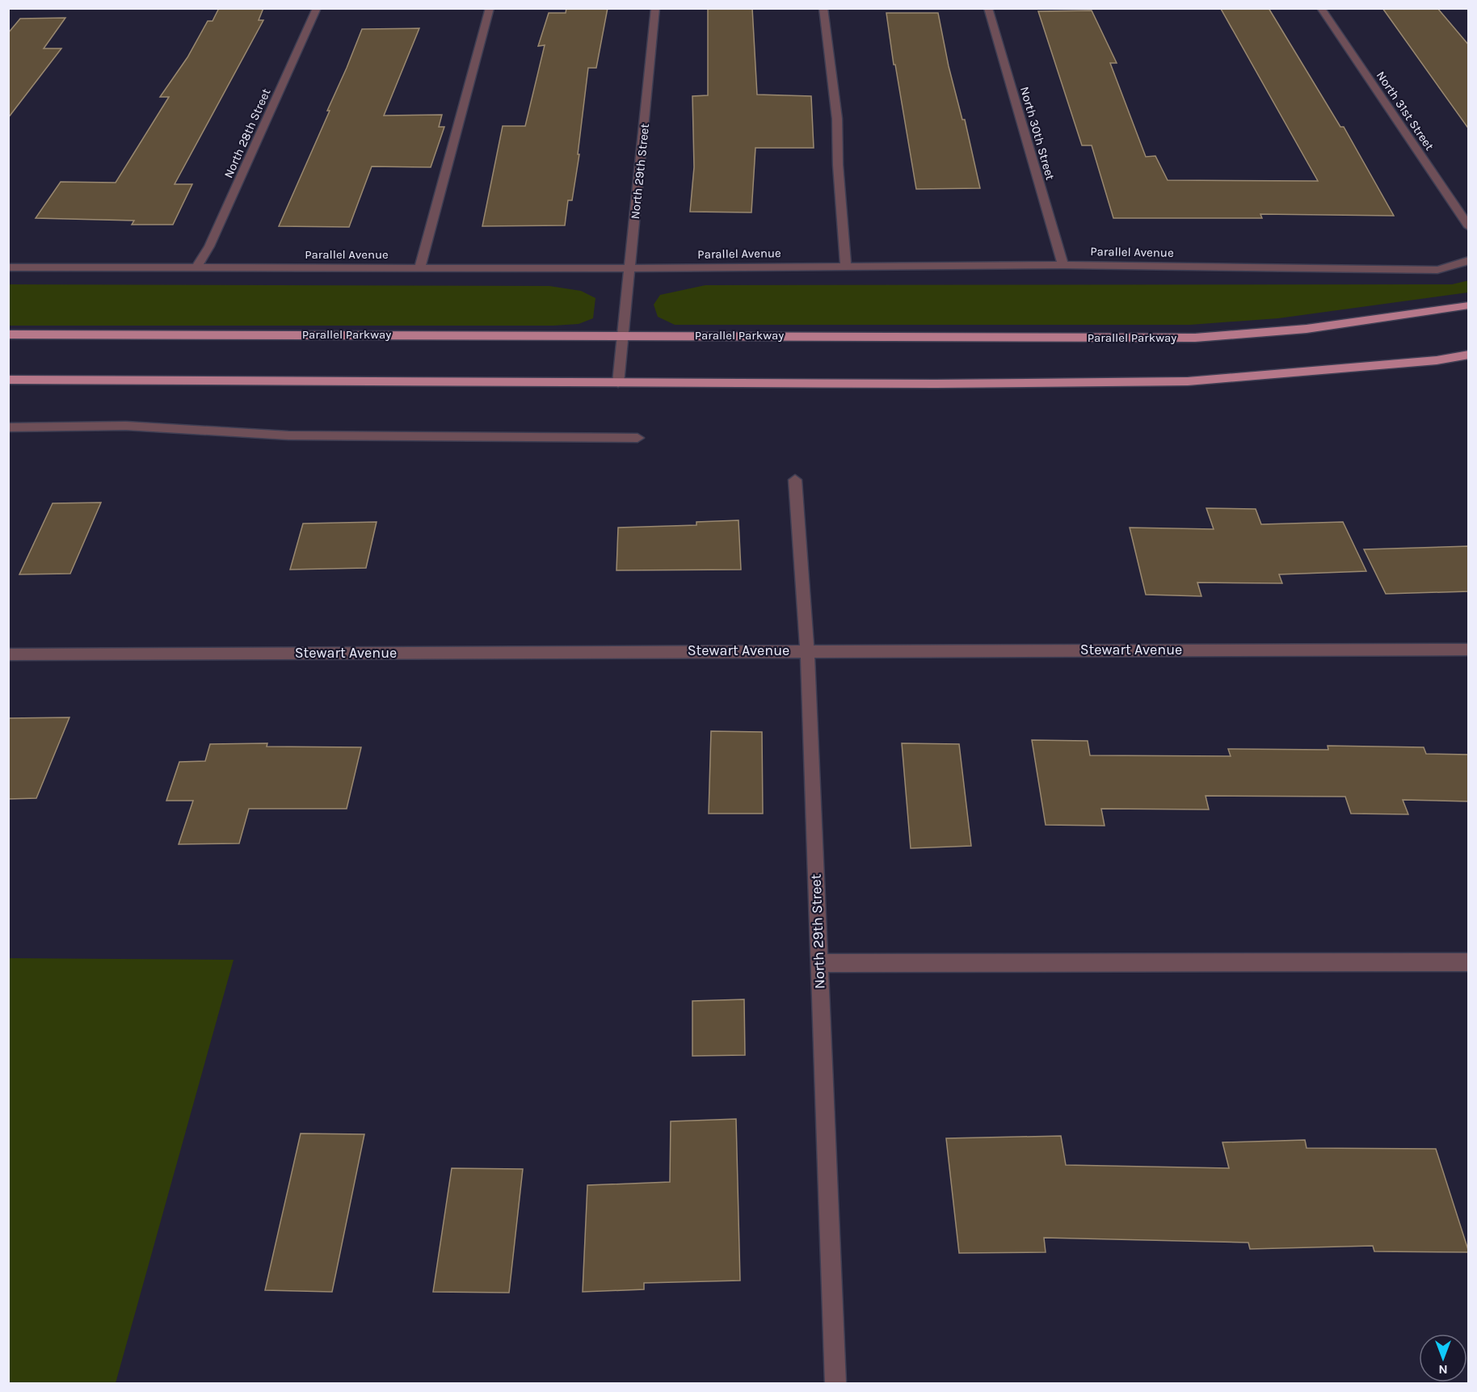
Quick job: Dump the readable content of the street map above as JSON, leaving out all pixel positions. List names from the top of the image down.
{
  "streets": {
    "main road": ["Parallel Parkway"],
    "street": [
      "North 31st Street",
      "North 28th Street",
      "North 30th Street",
      "North 29th Street",
      "Parallel Avenue",
      "Stewart Avenue"
    ]
  },
  "crossings": [
    ["North 28th Street", "Parallel Avenue"],
    ["North 30th Street", "Parallel Avenue"],
    ["North 29th Street", "Parallel Avenue"],
    ["North 29th Street", "Parallel Parkway"],
    ["North 29th Street", "Stewart Avenue"]
  ],
  "north": "bottom"
}
